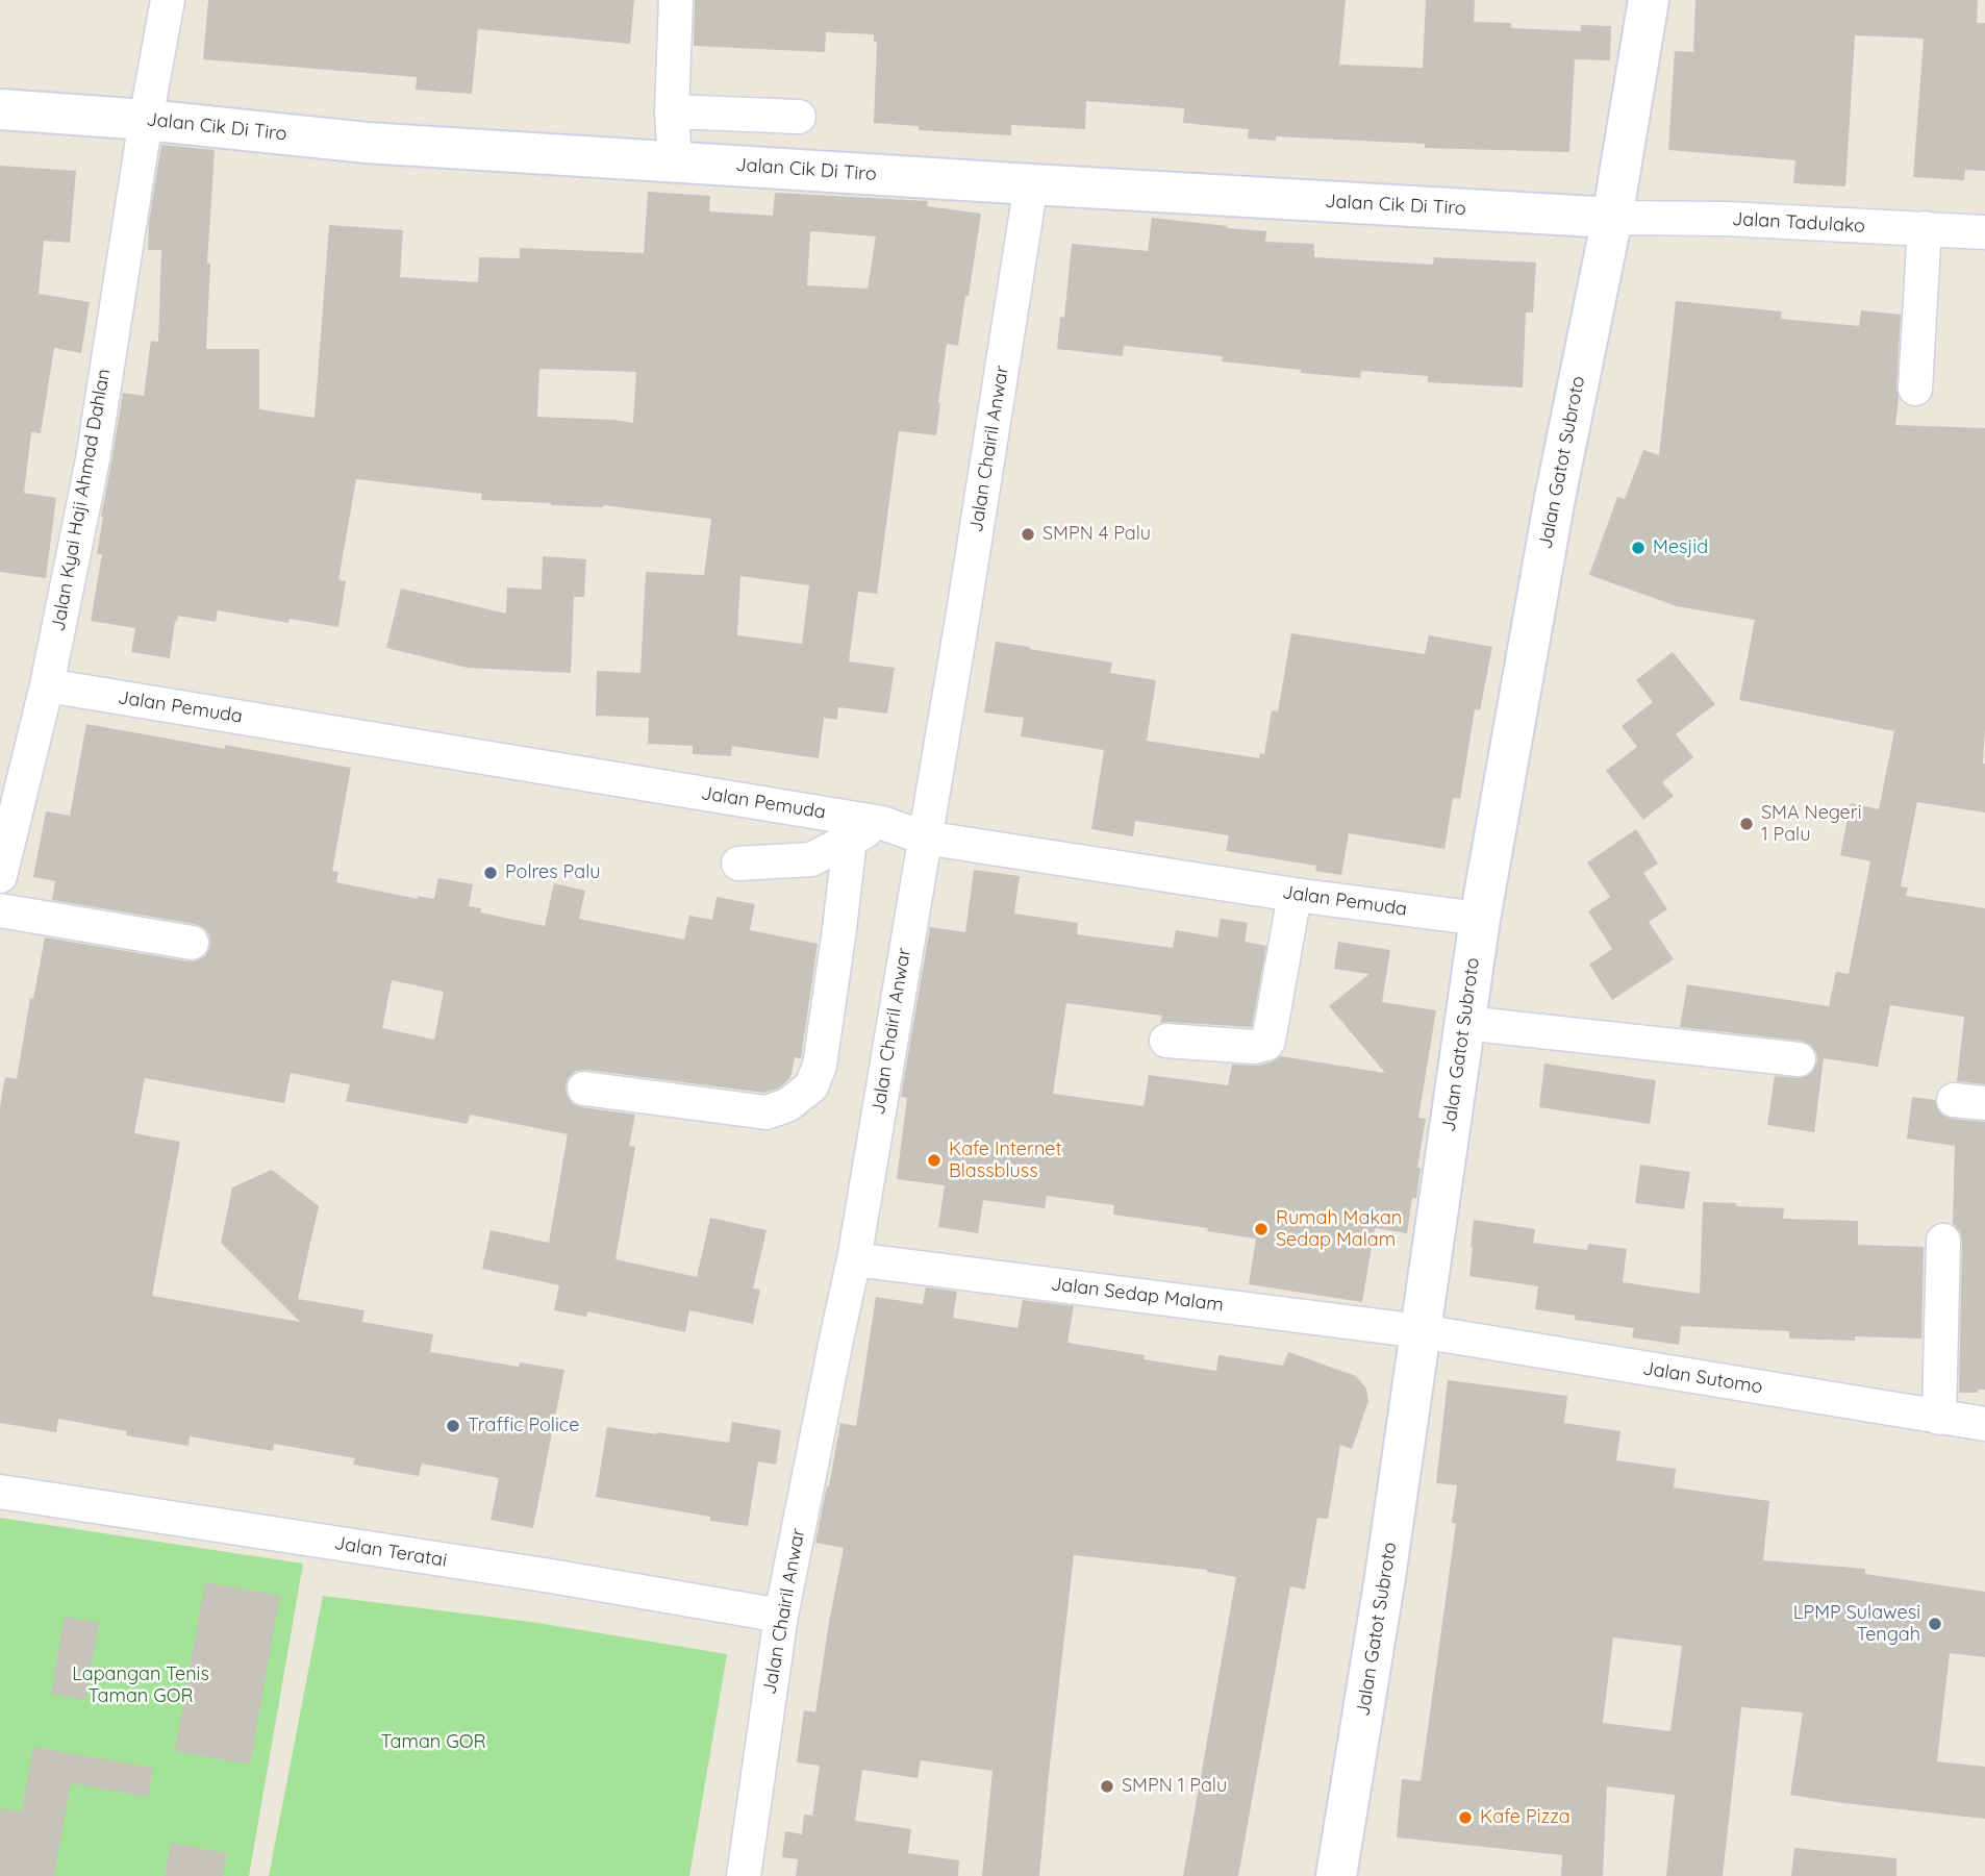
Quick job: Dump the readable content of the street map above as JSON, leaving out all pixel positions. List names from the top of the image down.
{
  "streets": {
    "street": [
      "Jalan Cik Di Tiro",
      "Jalan Tadulako",
      "Jalan Chairil Anwar",
      "Jalan Gatot Subroto",
      "Jalan Kyai Haji Ahmad Dahlan",
      "Jalan Pemuda",
      "Jalan Sedap Malam",
      "Jalan Sutomo",
      "Jalan Teratai"
    ]
  },
  "crossings": [
    ["Jalan Cik Di Tiro", "Jalan Tadulako"],
    ["Jalan Cik Di Tiro", "Jalan Chairil Anwar"],
    ["Jalan Cik Di Tiro", "Jalan Gatot Subroto"],
    ["Jalan Cik Di Tiro", "Jalan Kyai Haji Ahmad Dahlan"],
    ["Jalan Tadulako", "Jalan Gatot Subroto"],
    ["Jalan Chairil Anwar", "Jalan Pemuda"],
    ["Jalan Chairil Anwar", "Jalan Sedap Malam"],
    ["Jalan Chairil Anwar", "Jalan Teratai"],
    ["Jalan Gatot Subroto", "Jalan Pemuda"],
    ["Jalan Gatot Subroto", "Jalan Sedap Malam"],
    ["Jalan Gatot Subroto", "Jalan Sutomo"],
    ["Jalan Kyai Haji Ahmad Dahlan", "Jalan Pemuda"],
    ["Jalan Sedap Malam", "Jalan Sutomo"]
  ],
  "parks": ["Lapangan Tenis Taman GOR", "Taman GOR"],
  "places": [
    "SMPN 4 Palu",
    "Mesjid",
    "SMA Negeri 1 Palu",
    "Polres Palu",
    "Kafe Internet Blassbluss",
    "Rumah Makan Sedap Malam",
    "Traffic Police",
    "LPMP Sulawesi Tengah",
    "SMPN 1 Palu",
    "Kafe Pizza"
  ]
}
